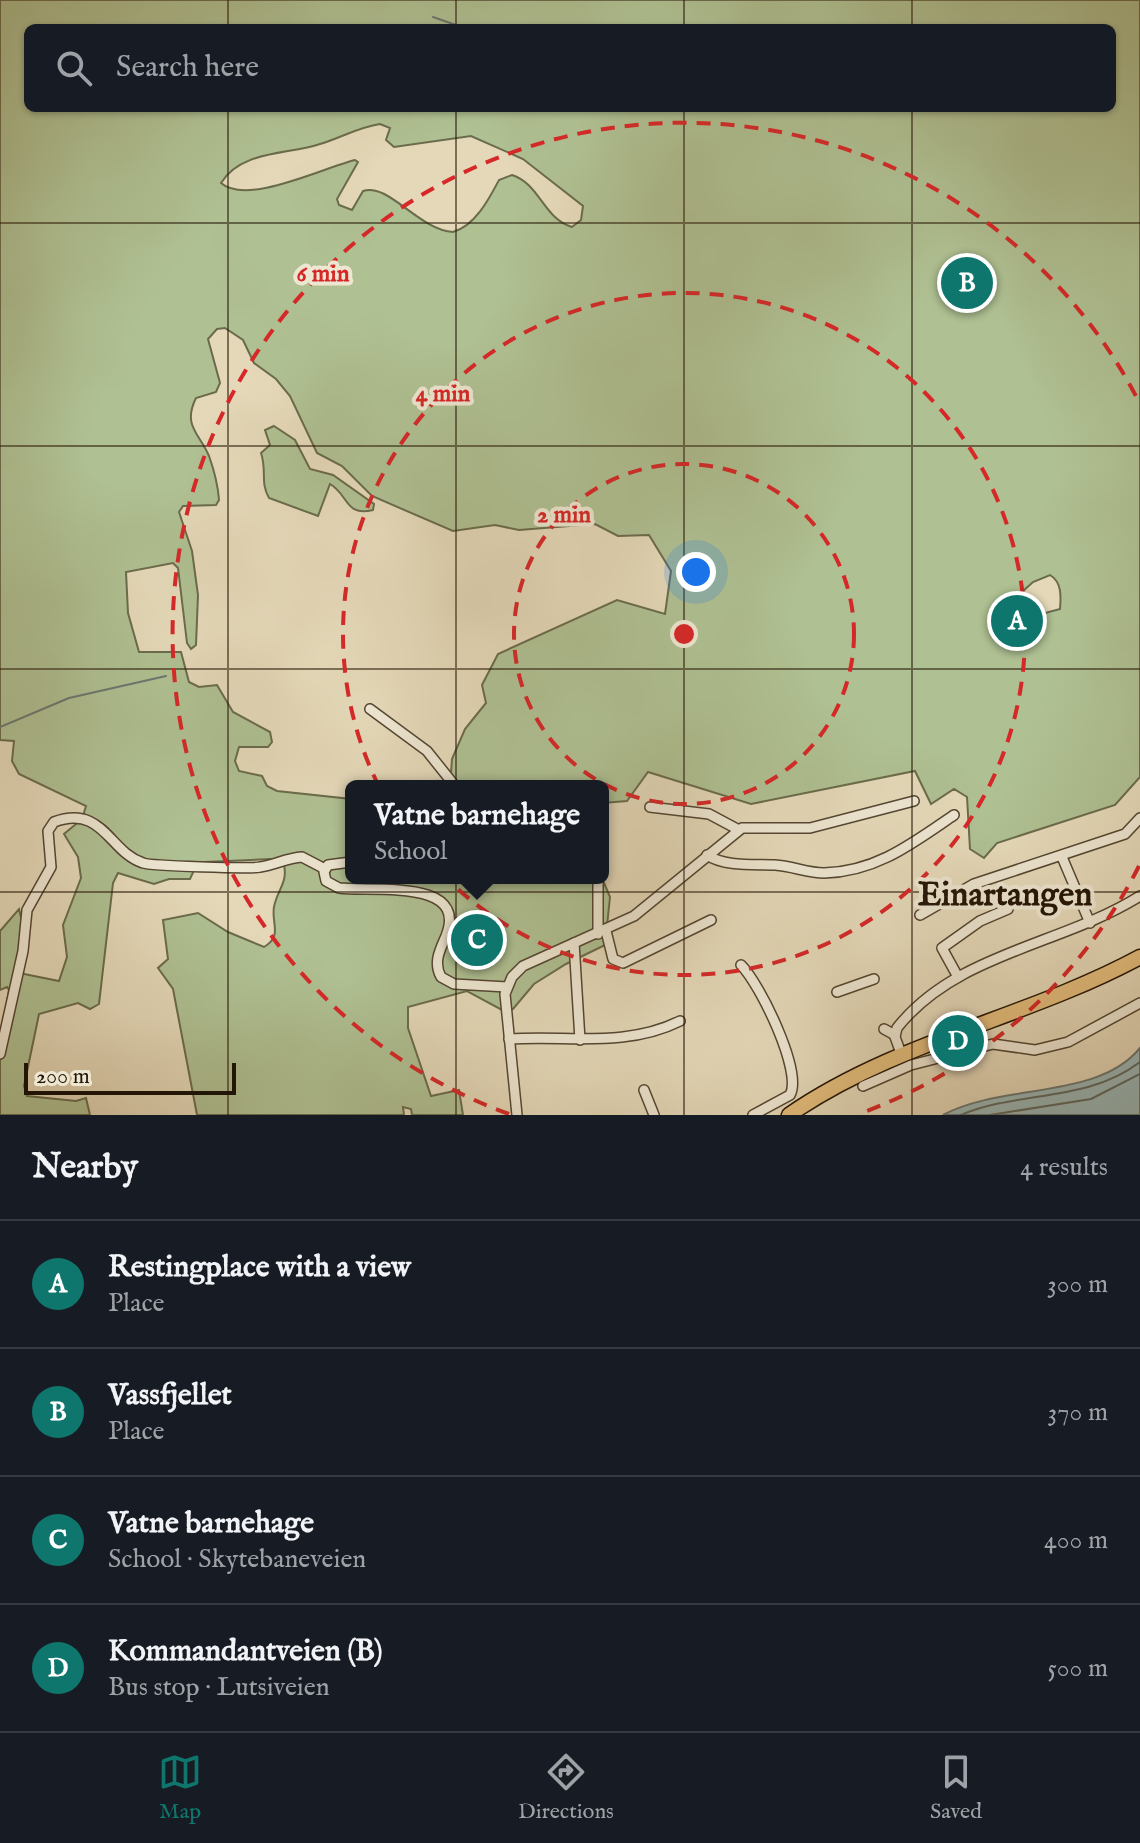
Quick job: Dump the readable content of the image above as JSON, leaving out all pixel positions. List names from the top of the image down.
{
  "districts": ["Einartangen"],
  "scale_bar": "200 m",
  "page": {
    "search": "Search here",
    "pins": [
      "B",
      "A",
      "C",
      "D"
    ],
    "popup": ["Vatne barnehage", "School"],
    "scale": "200 m",
    "heading": ["Nearby", "4 results"],
    "list": [
      {
        "mark": "A",
        "name": "Restingplace with a view",
        "note": "Place",
        "value": "300 m"
      },
      {
        "mark": "B",
        "name": "Vassfjellet",
        "note": "Place",
        "value": "370 m"
      },
      {
        "mark": "C",
        "name": "Vatne barnehage",
        "note": "School · Skytebaneveien",
        "value": "400 m"
      },
      {
        "mark": "D",
        "name": "Kommandantveien (B)",
        "note": "Bus stop · Lutsiveien",
        "value": "500 m"
      }
    ],
    "nav": ["Map", "Directions", "Saved"]
  },
  "rings": ["6 min", "4 min", "2 min"]
}
